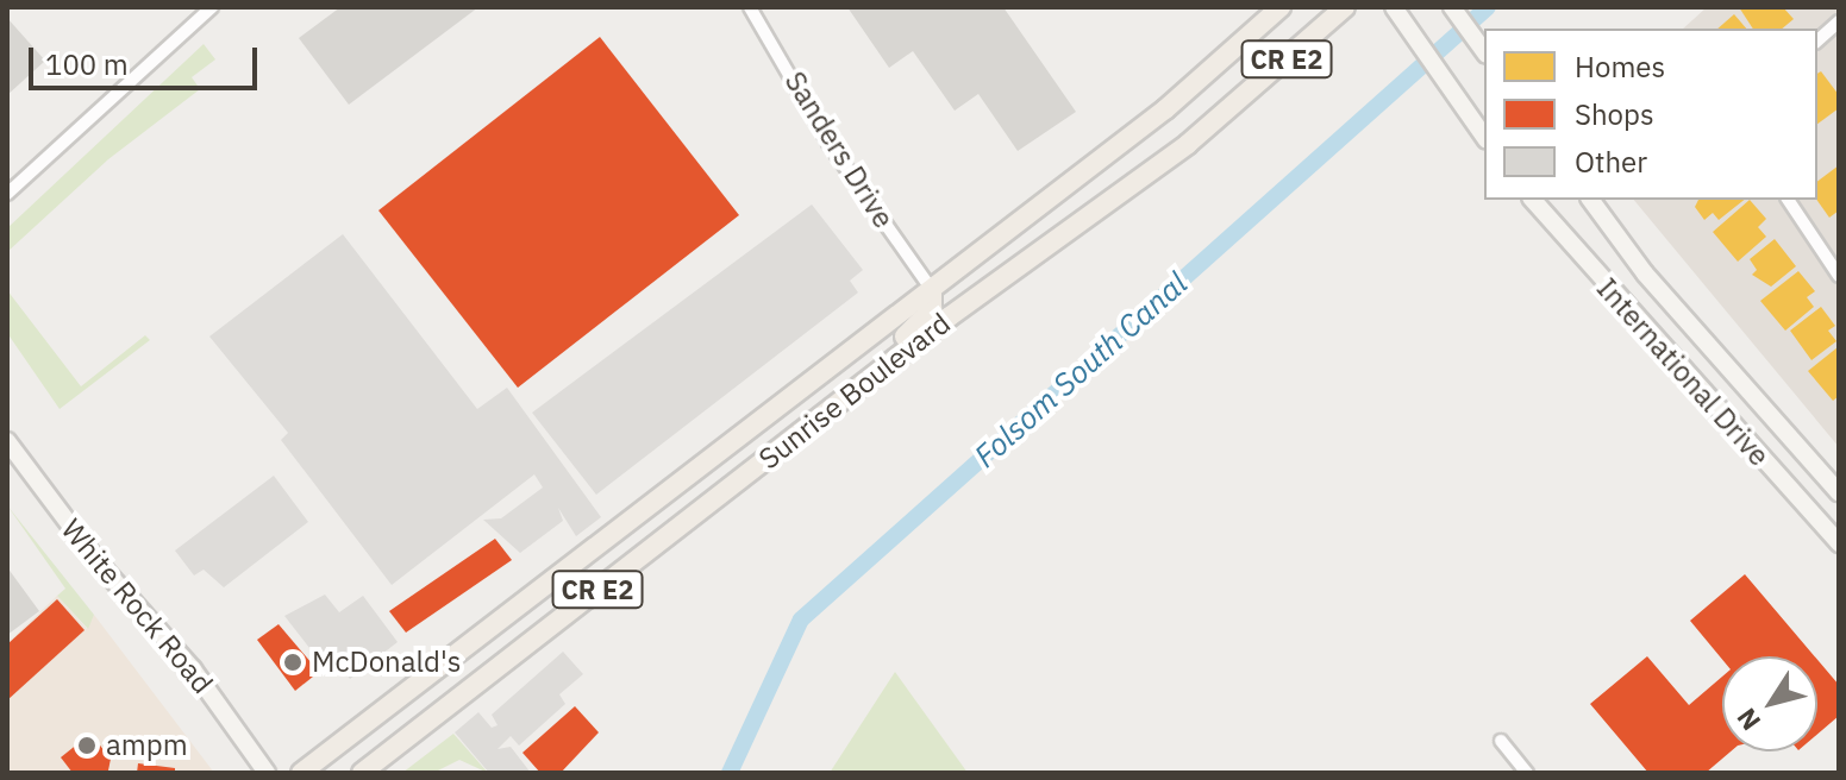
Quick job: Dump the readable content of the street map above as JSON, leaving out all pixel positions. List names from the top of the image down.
{
  "streets": {
    "main road": [
      "CR E2",
      "International Drive",
      "Sunrise Boulevard",
      "White Rock Road"
    ],
    "street": ["Sanders Drive"]
  },
  "crossings": [
    ["Sanders Drive", "Sunrise Boulevard"]
  ],
  "water": ["Folsom South Canal"],
  "places": ["McDonald's", "ampm"],
  "legend": ["Homes", "Shops", "Other"],
  "scale_bar": "100 m",
  "north": "bottom left"
}
